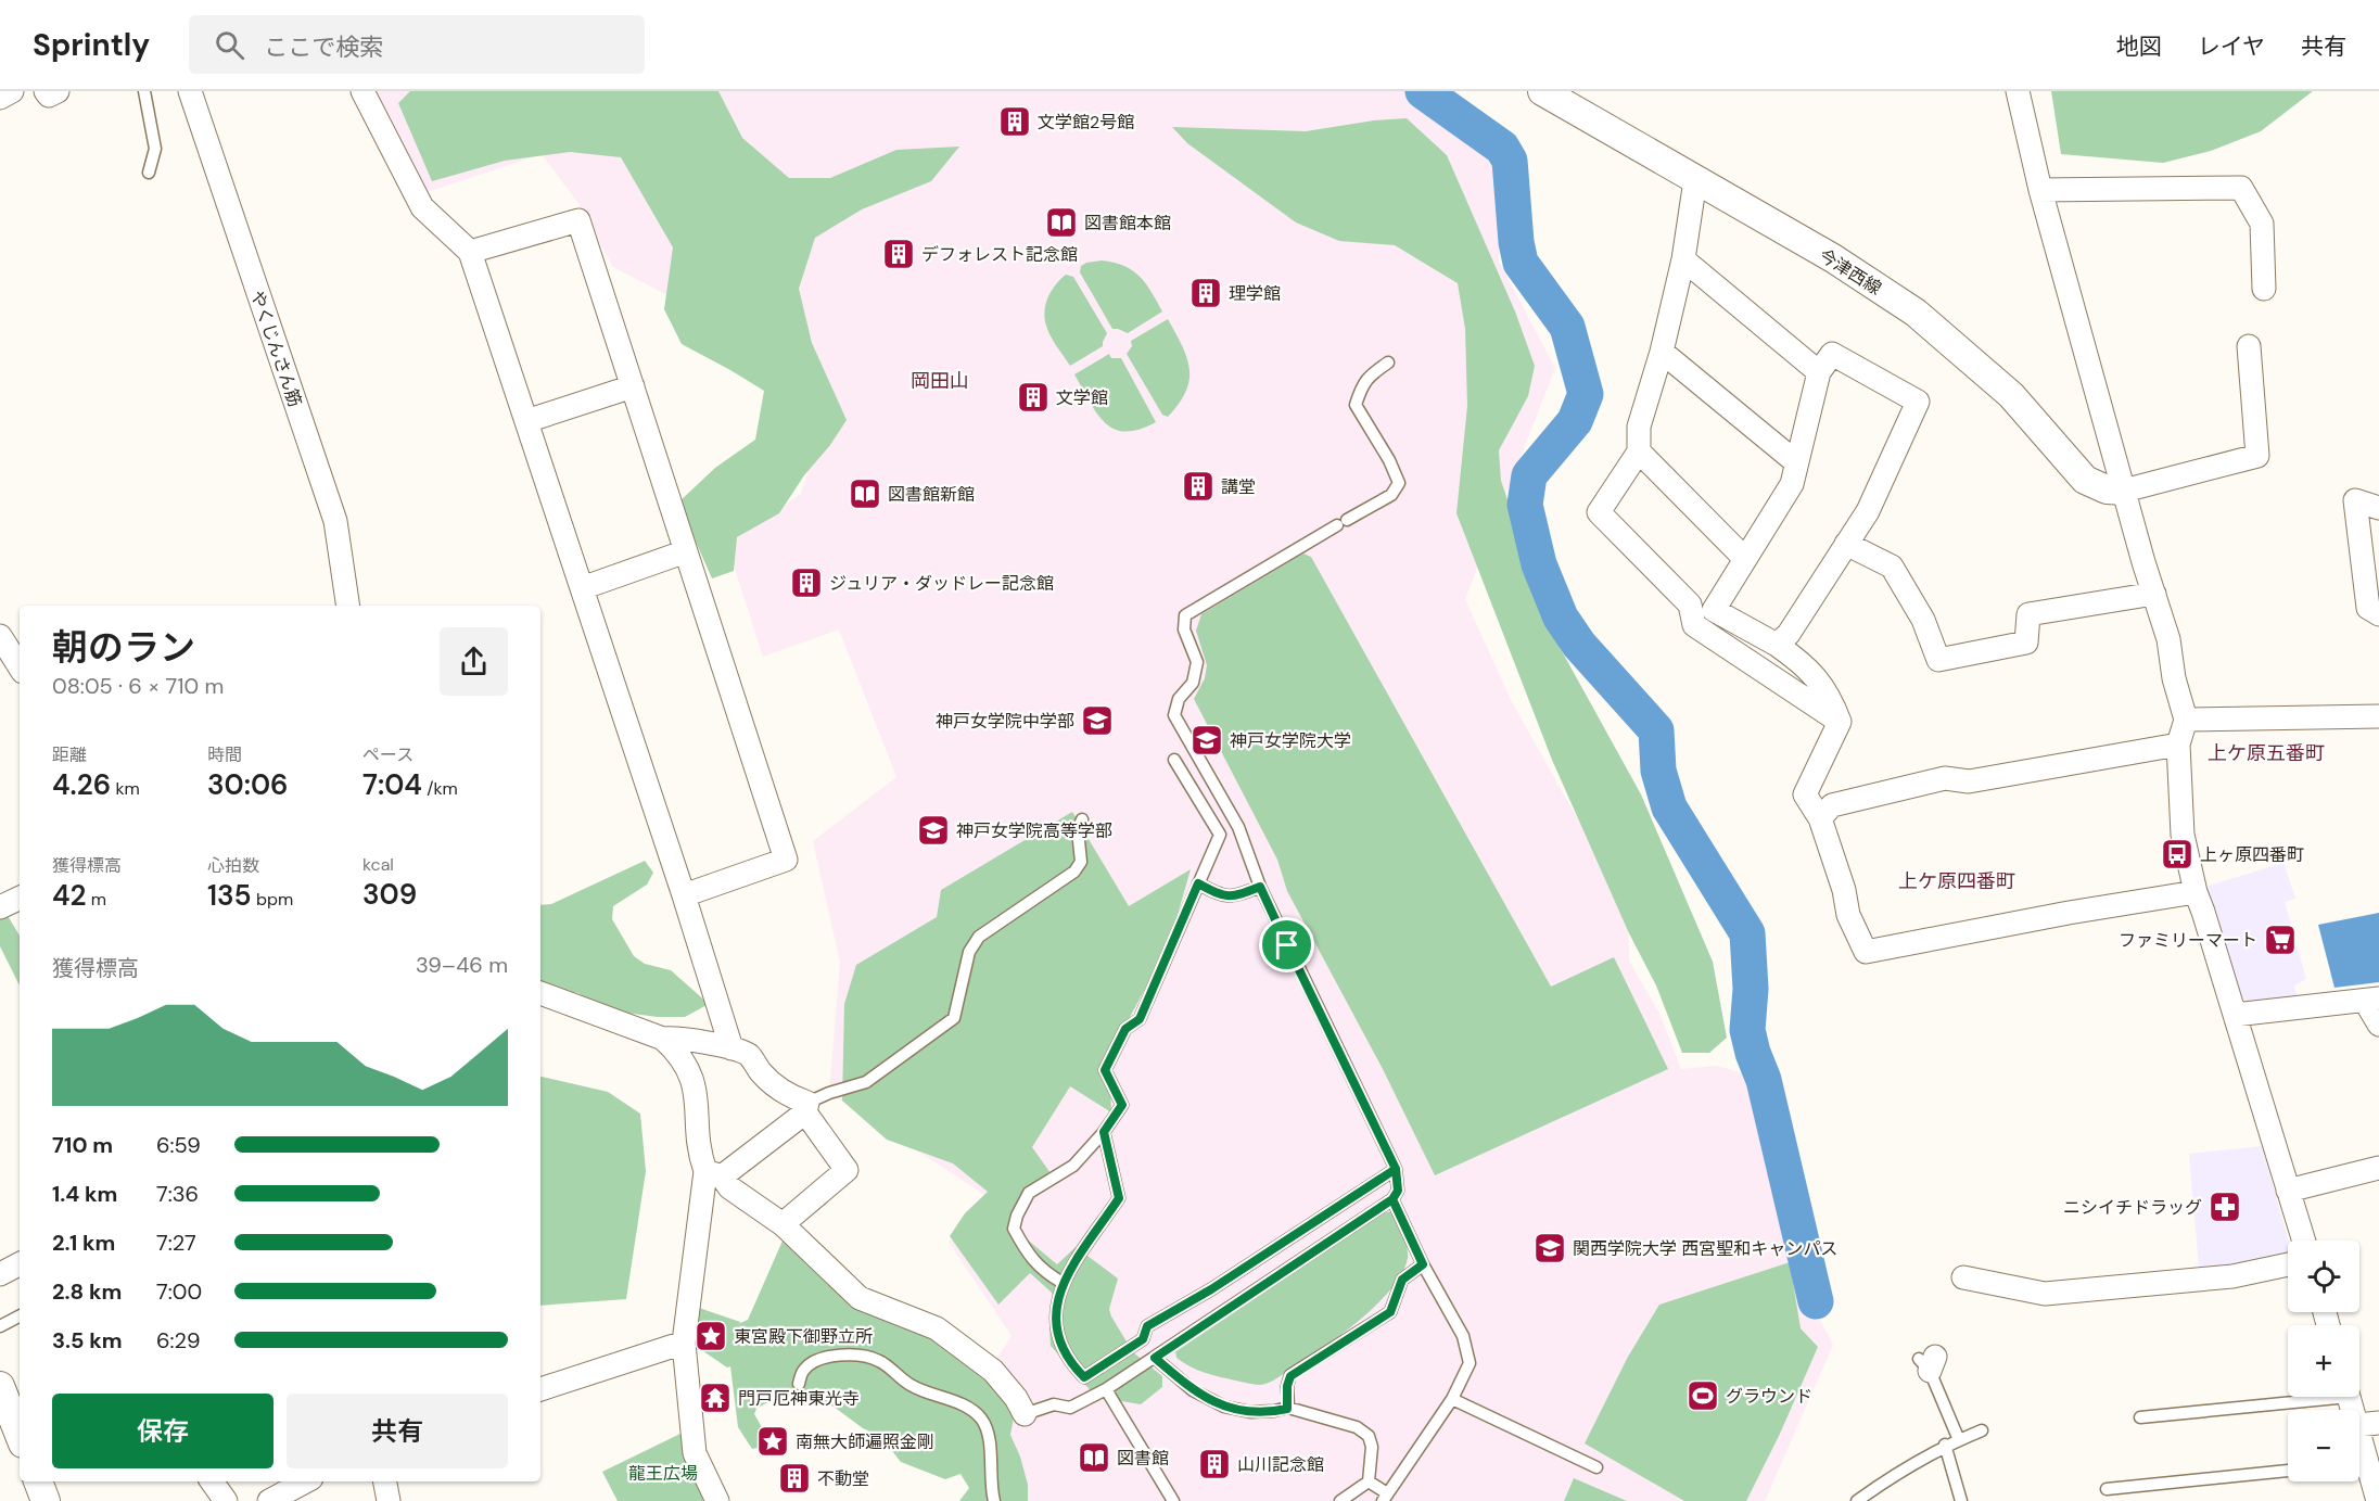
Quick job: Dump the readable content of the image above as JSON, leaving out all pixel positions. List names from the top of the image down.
{
  "streets": {
    "street": ["今津西線", "やくじんさん筋"]
  },
  "districts": ["岡田山", "上ケ原五番町", "上ケ原四番町"],
  "parks": ["龍王広場"],
  "places": {
    "building": [
      "文学館2号館",
      "デフォレスト記念館",
      "理学館",
      "文学館",
      "講堂",
      "ジュリア・ダッドレー記念館",
      "山川記念館",
      "不動堂"
    ],
    "library": ["図書館本館", "図書館新館", "図書館"],
    "school or university": [
      "神戸女学院中学部",
      "神戸女学院大学",
      "神戸女学院高等学部",
      "関西学院大学 西宮聖和キャンパス"
    ],
    "bus stop": ["上ヶ原四番町"],
    "supermarket": ["ファミリーマート"],
    "pharmacy": ["ニシイチドラッグ"],
    "place": ["東宮殿下御野立所", "南無大師遍照金剛"],
    "sports": ["グラウンド"],
    "temple": ["門戸厄神東光寺"]
  },
  "page": {
    "header": "Sprintly",
    "search": "ここで検索",
    "nav": ["地図", "レイヤ", "共有"],
    "heading": ["朝のラン", "08:05 · 6 × 710 m"],
    "stats": [
      ["距離", "4.26 km"],
      ["時間", "30:06"],
      ["ペース", "7:04 /km"],
      ["獲得標高", "42 m"],
      ["心拍数", "135 bpm"],
      ["kcal", "309"]
    ],
    "chart": ["獲得標高", "39–46 m"],
    "list": [
      {
        "name": "710 m",
        "note": "6:59"
      },
      {
        "name": "1.4 km",
        "note": "7:36"
      },
      {
        "name": "2.1 km",
        "note": "7:27"
      },
      {
        "name": "2.8 km",
        "note": "7:00"
      },
      {
        "name": "3.5 km",
        "note": "6:29"
      }
    ],
    "map_buttons": ["+", "−"],
    "buttons": ["保存", "共有"]
  }
}
